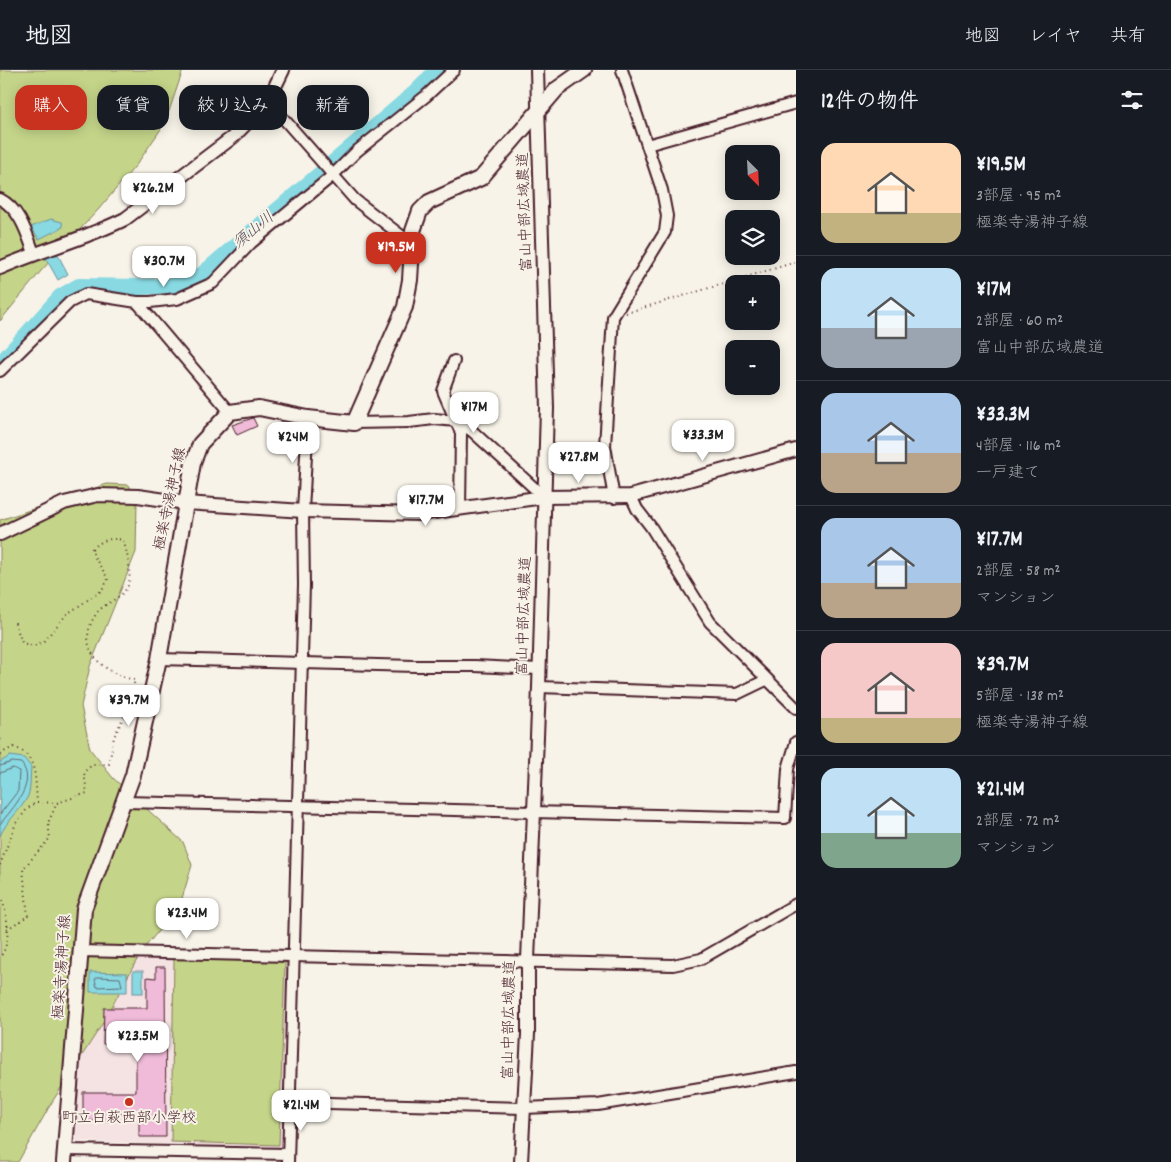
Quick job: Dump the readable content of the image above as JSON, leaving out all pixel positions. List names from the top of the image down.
{
  "streets": {
    "main road": ["極楽寺湯神子線"],
    "street": ["富山中部広域農道"]
  },
  "water": ["須山川"],
  "places": ["町立白萩西部小学校"],
  "north": "bottom right",
  "page": {
    "header": "地図",
    "nav": ["地図", "レイヤ", "共有"],
    "heading": "12件の物件",
    "chip": [
      "購入",
      "賃貸",
      "絞り込み",
      "新着"
    ],
    "list": [
      {
        "name": "¥19.5M",
        "note": "3部屋 · 95 m² · 極楽寺湯神子線"
      },
      {
        "name": "¥17M",
        "note": "2部屋 · 60 m² · 富山中部広域農道"
      },
      {
        "name": "¥33.3M",
        "note": "4部屋 · 116 m² · 一戸建て"
      },
      {
        "name": "¥17.7M",
        "note": "2部屋 · 58 m² · マンション"
      },
      {
        "name": "¥39.7M",
        "note": "5部屋 · 138 m² · 極楽寺湯神子線"
      },
      {
        "name": "¥21.4M",
        "note": "2部屋 · 72 m² · マンション"
      }
    ],
    "map_buttons": ["+", "−"],
    "price": [
      "¥26.2M",
      "¥19.5M",
      "¥30.7M",
      "¥17M",
      "¥33.3M",
      "¥24M",
      "¥27.8M",
      "¥17.7M",
      "¥39.7M",
      "¥23.4M",
      "¥23.5M",
      "¥21.4M"
    ]
  }
}
